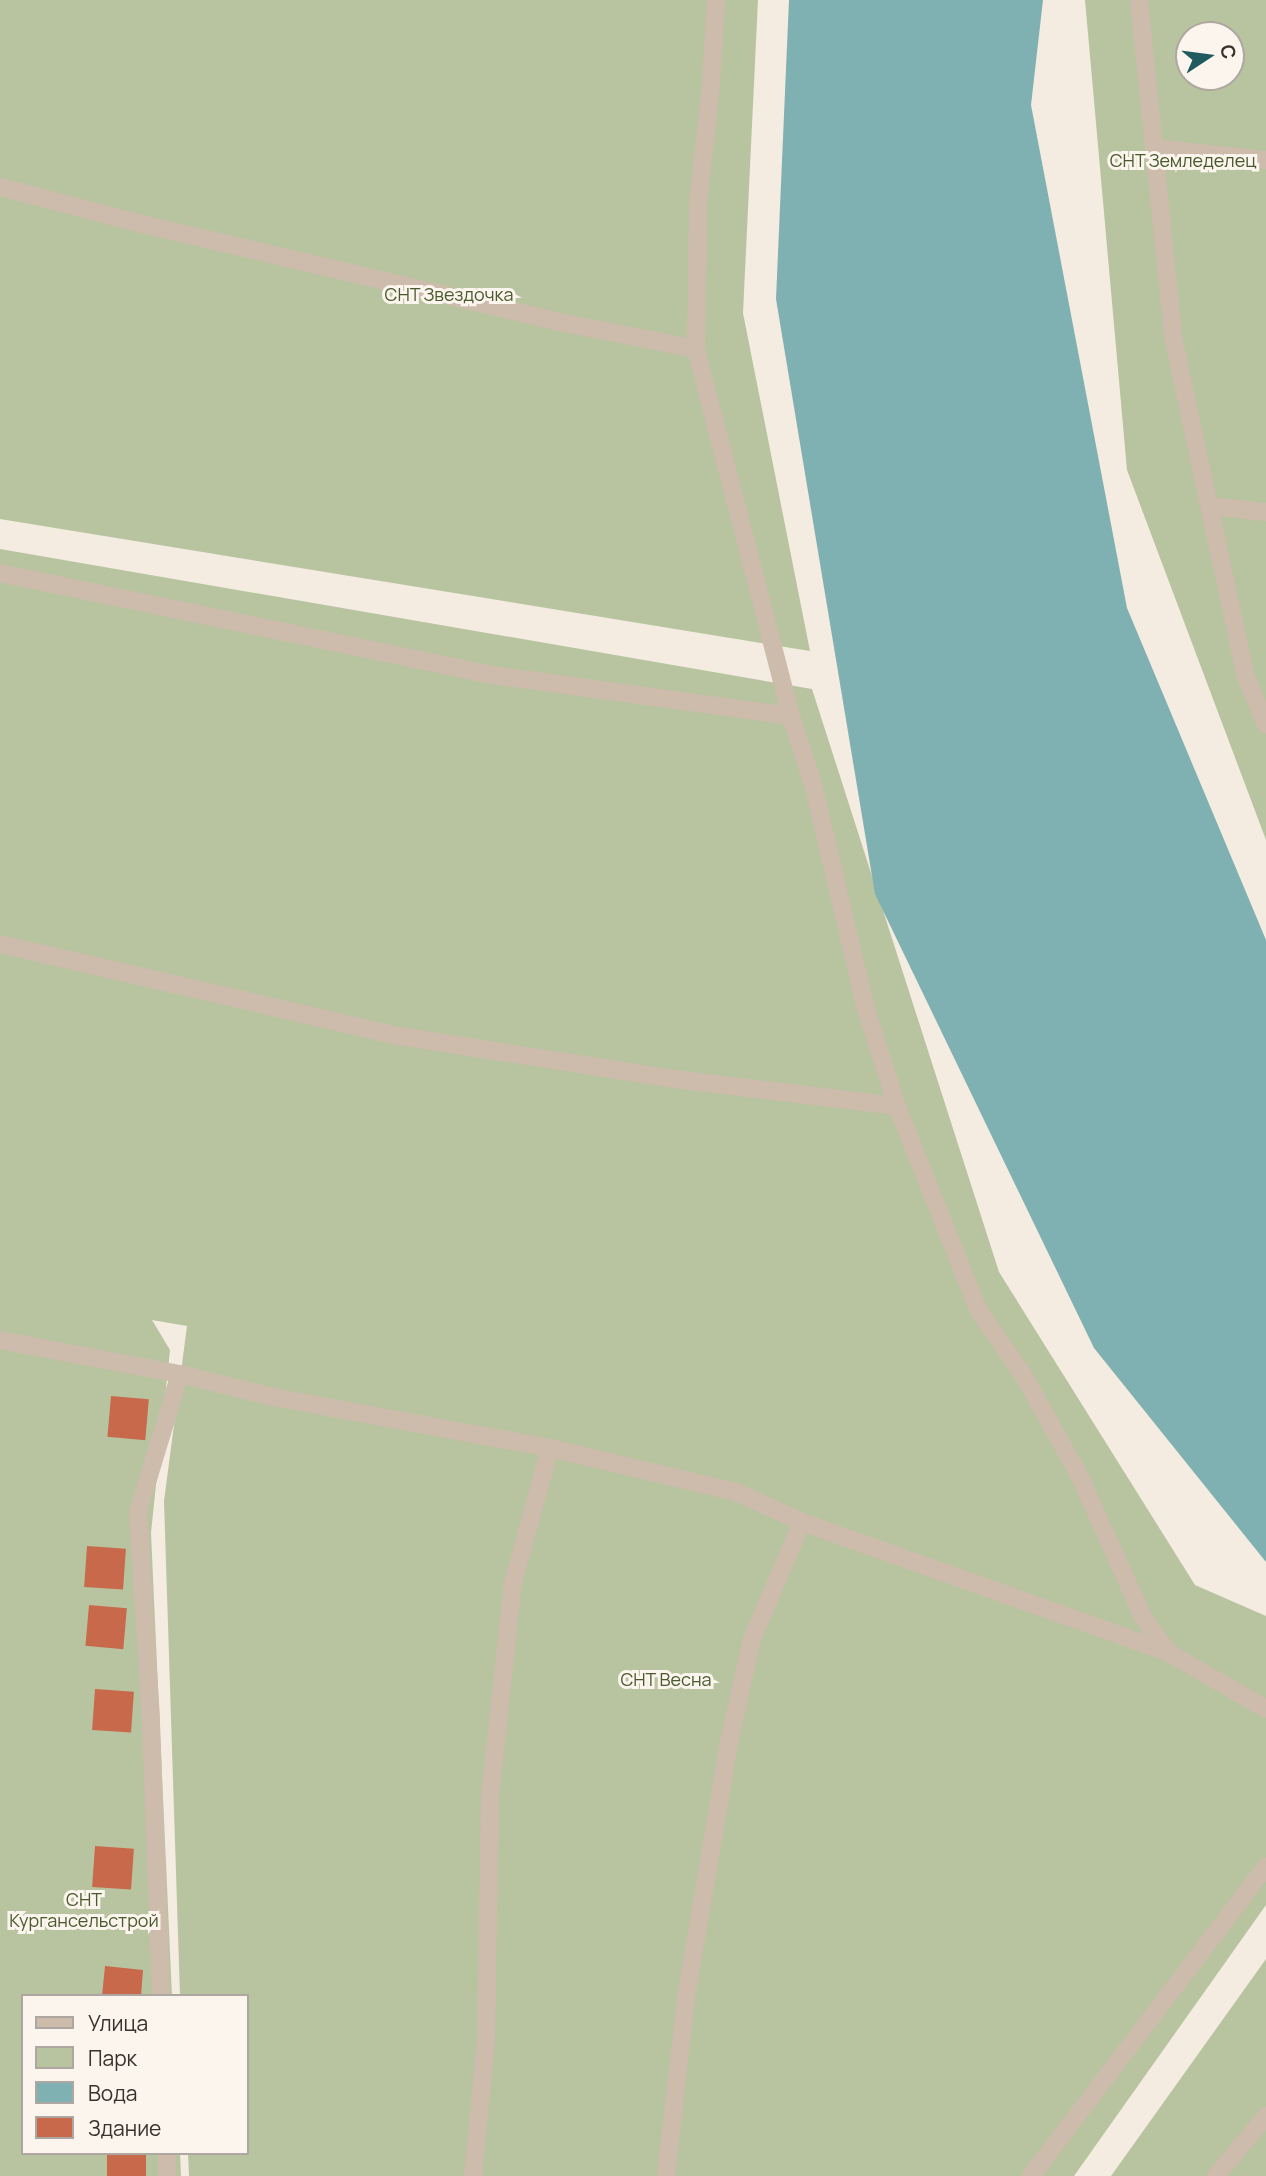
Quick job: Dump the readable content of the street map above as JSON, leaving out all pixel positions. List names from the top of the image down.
{
  "parks": [
    "СНТ Земледелец",
    "СНТ Звездочка",
    "СНТ Весна",
    "СНТ Кургансельстрой"
  ],
  "legend": [
    "Улица",
    "Парк",
    "Вода",
    "Здание"
  ],
  "north": "right"
}
